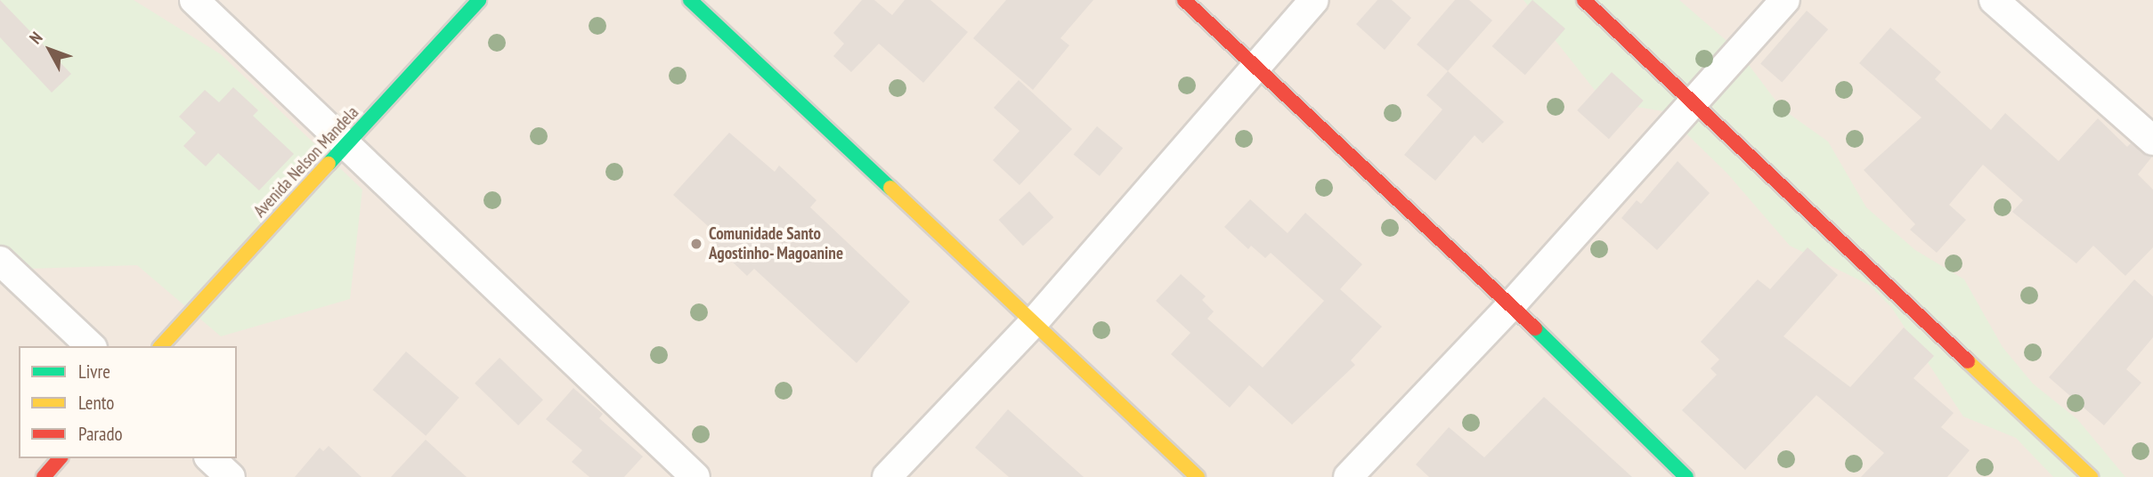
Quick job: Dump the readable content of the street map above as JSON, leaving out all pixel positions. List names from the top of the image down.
{
  "streets": {
    "street": ["Avenida Nelson Mandela"]
  },
  "places": ["Comunidade Santo Agostinho- Magoanine"],
  "legend": ["Livre", "Lento", "Parado"],
  "north": "top left"
}
